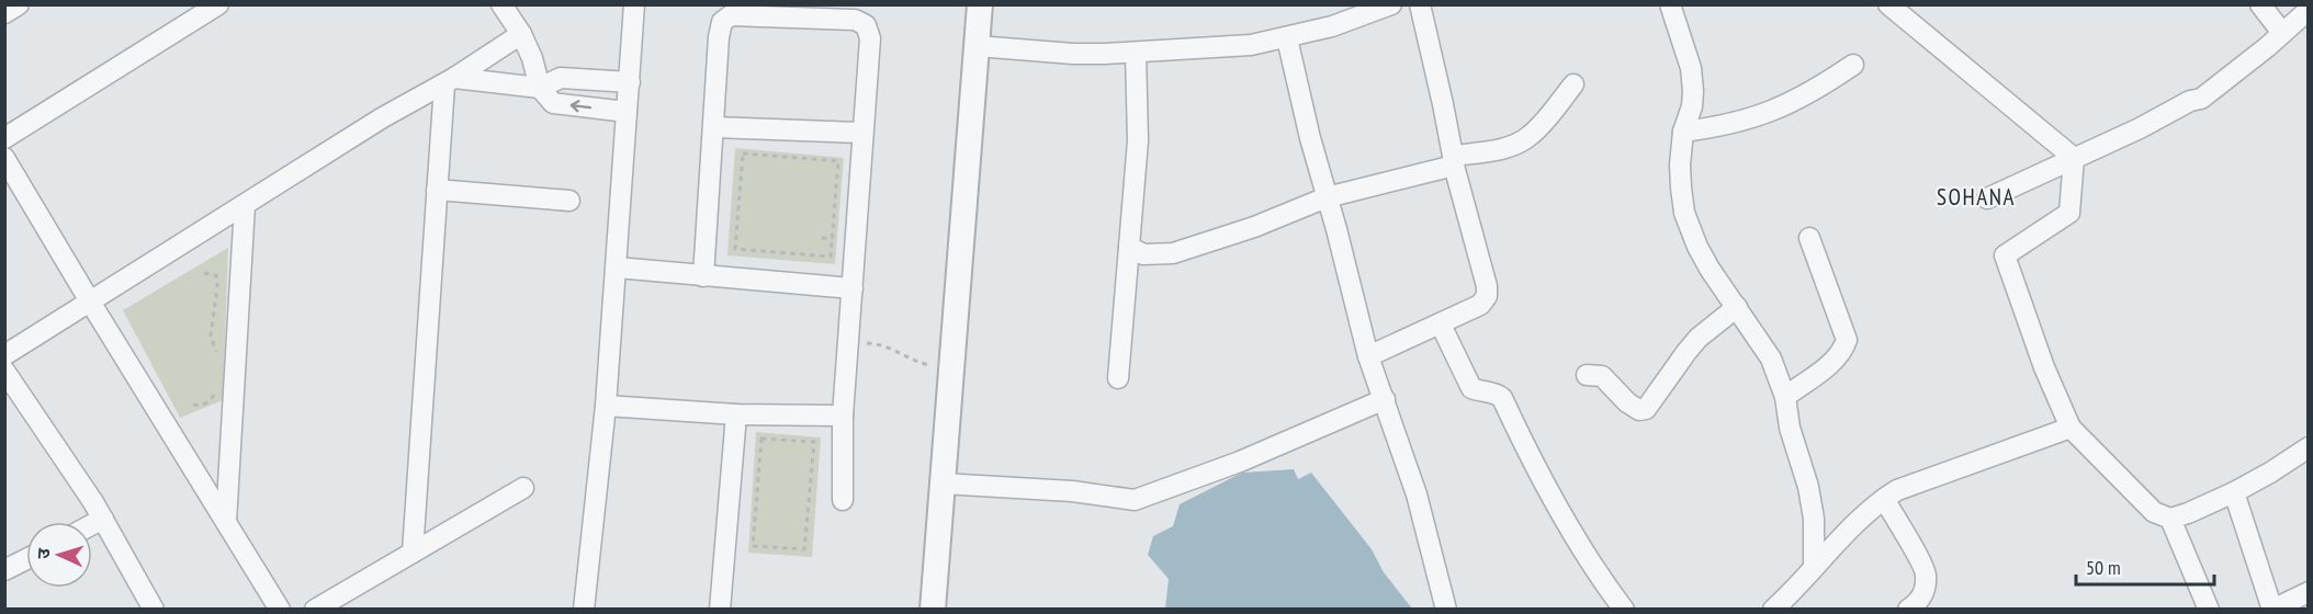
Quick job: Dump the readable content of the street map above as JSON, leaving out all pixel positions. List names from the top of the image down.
{
  "districts": ["SOHANA"],
  "scale_bar": "50 m",
  "north": "left"
}
